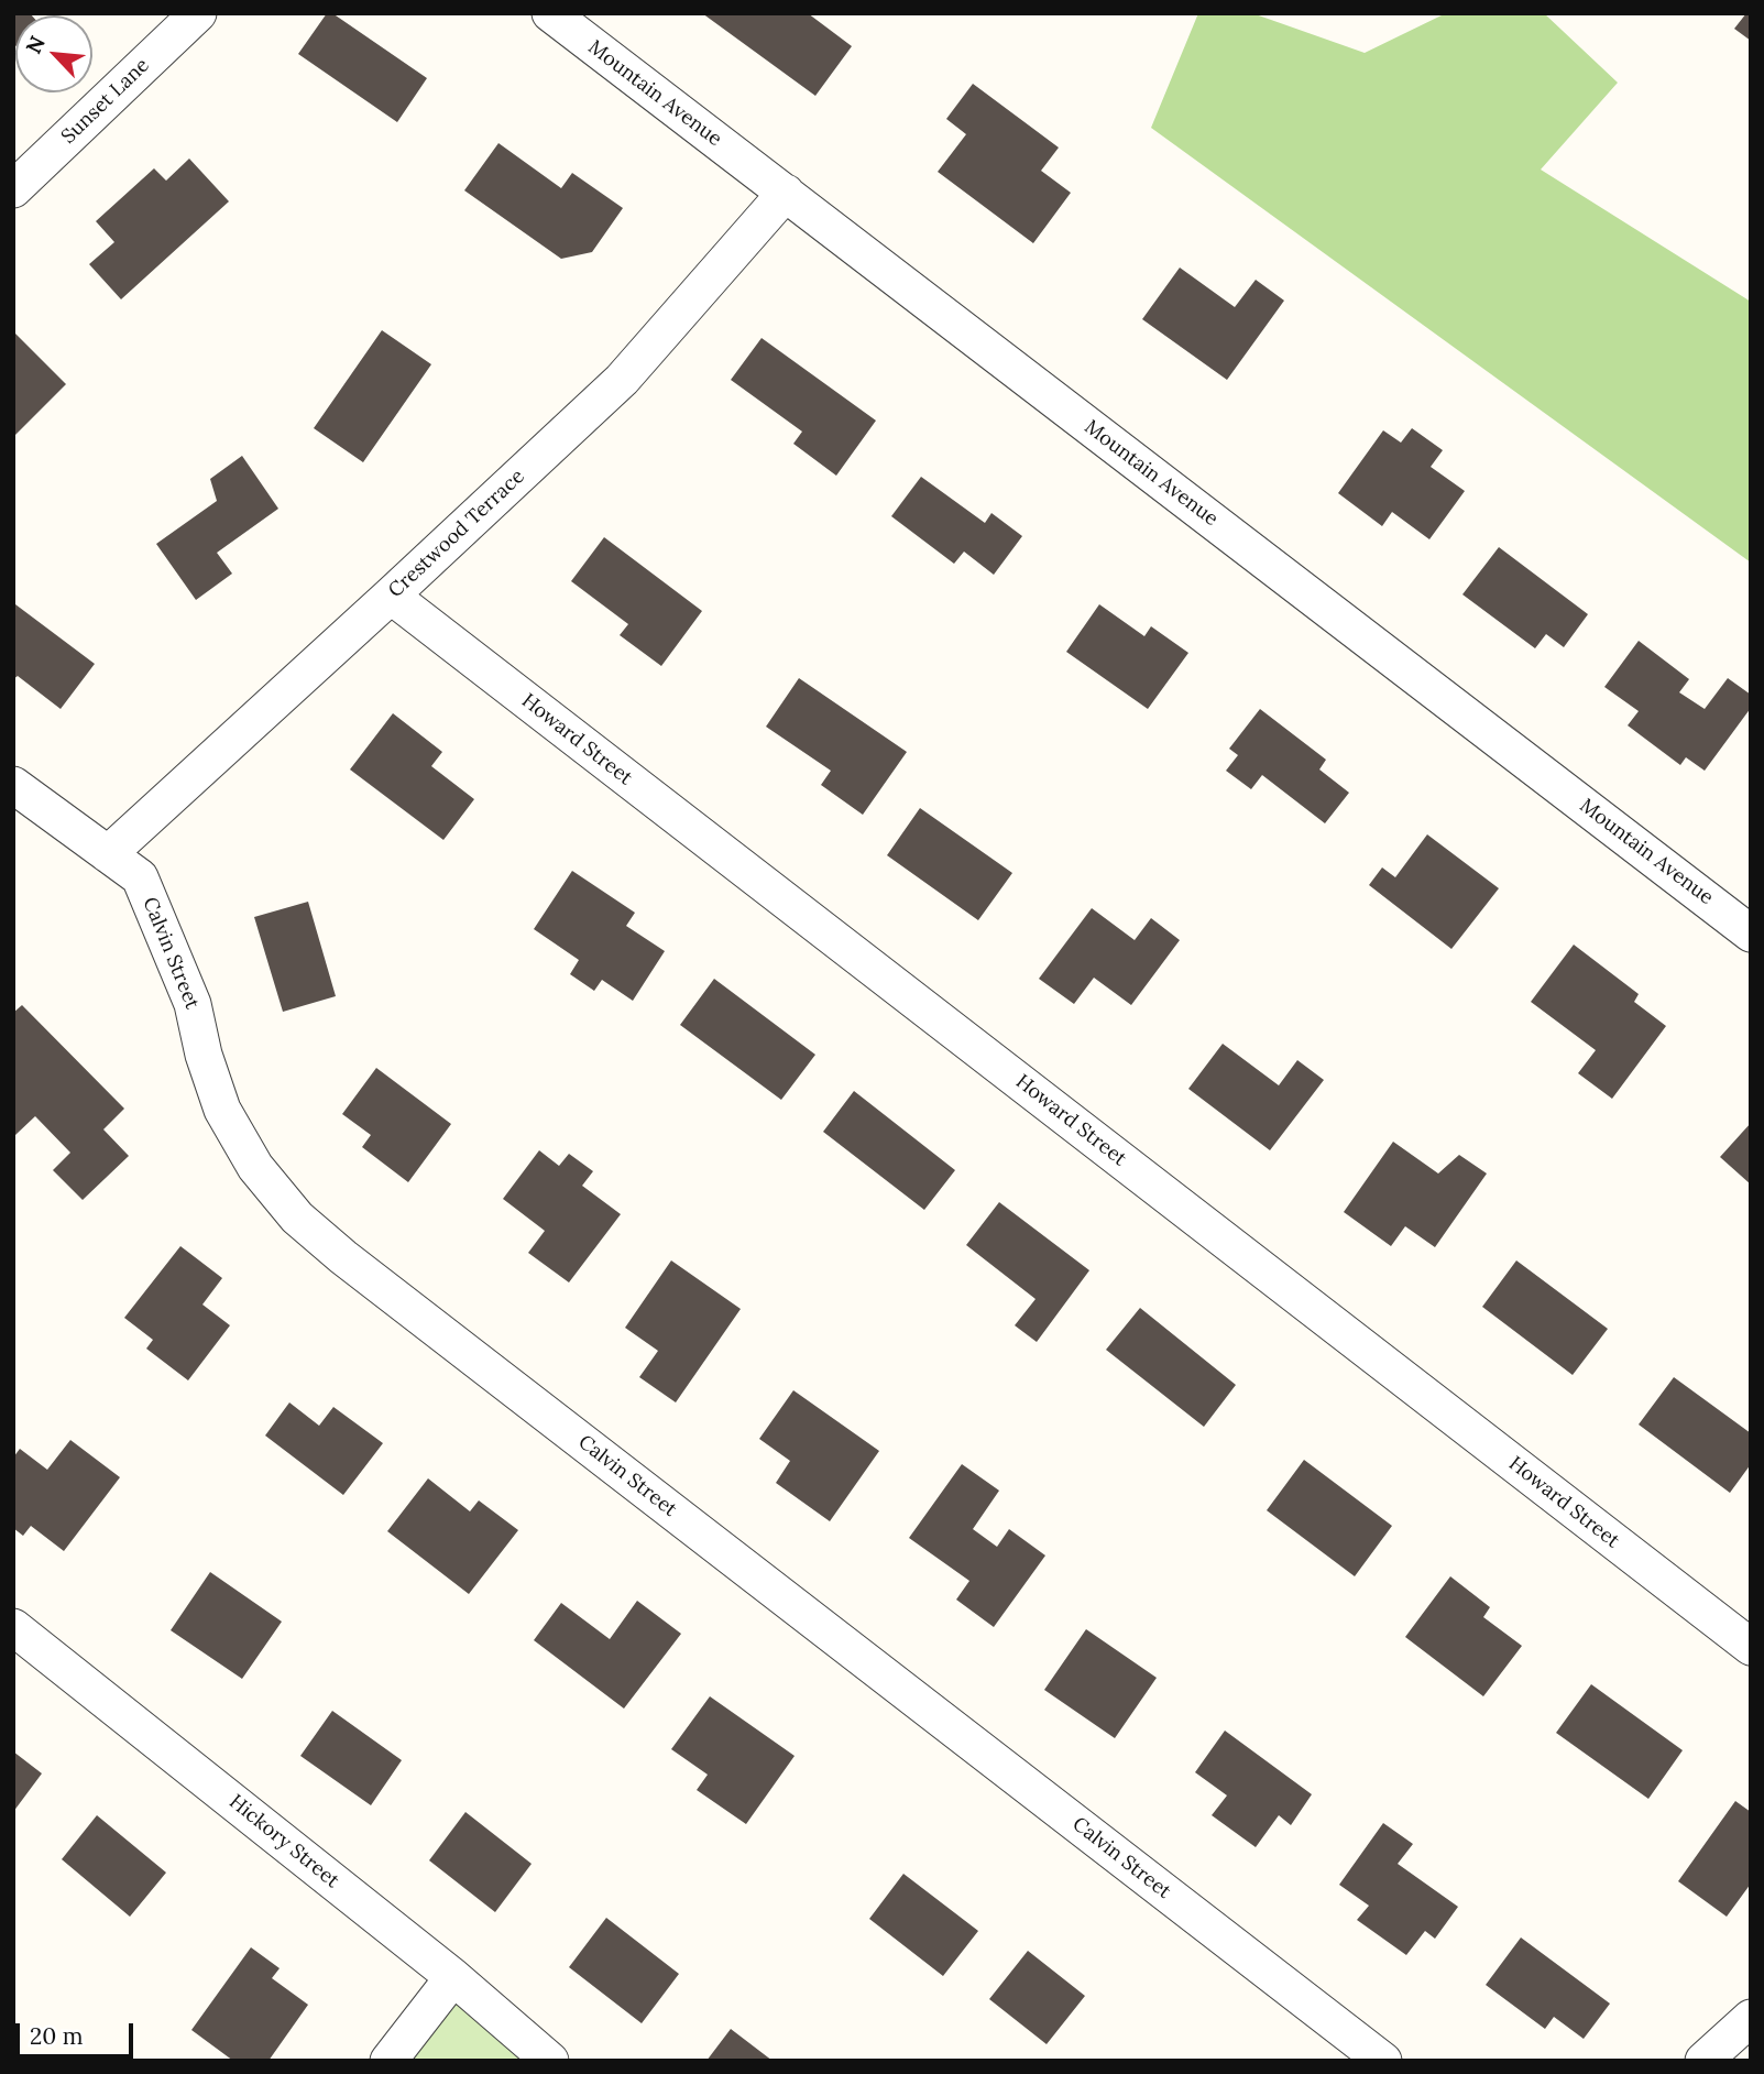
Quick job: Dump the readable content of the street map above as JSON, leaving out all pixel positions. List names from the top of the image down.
{
  "streets": {
    "street": [
      "Mountain Avenue",
      "Sunset Lane",
      "Crestwood Terrace",
      "Howard Street",
      "Calvin Street",
      "Hickory Street"
    ]
  },
  "crossings": [
    ["Mountain Avenue", "Crestwood Terrace"],
    ["Crestwood Terrace", "Howard Street"],
    ["Crestwood Terrace", "Calvin Street"]
  ],
  "scale_bar": "20 m",
  "north": "top left"
}
